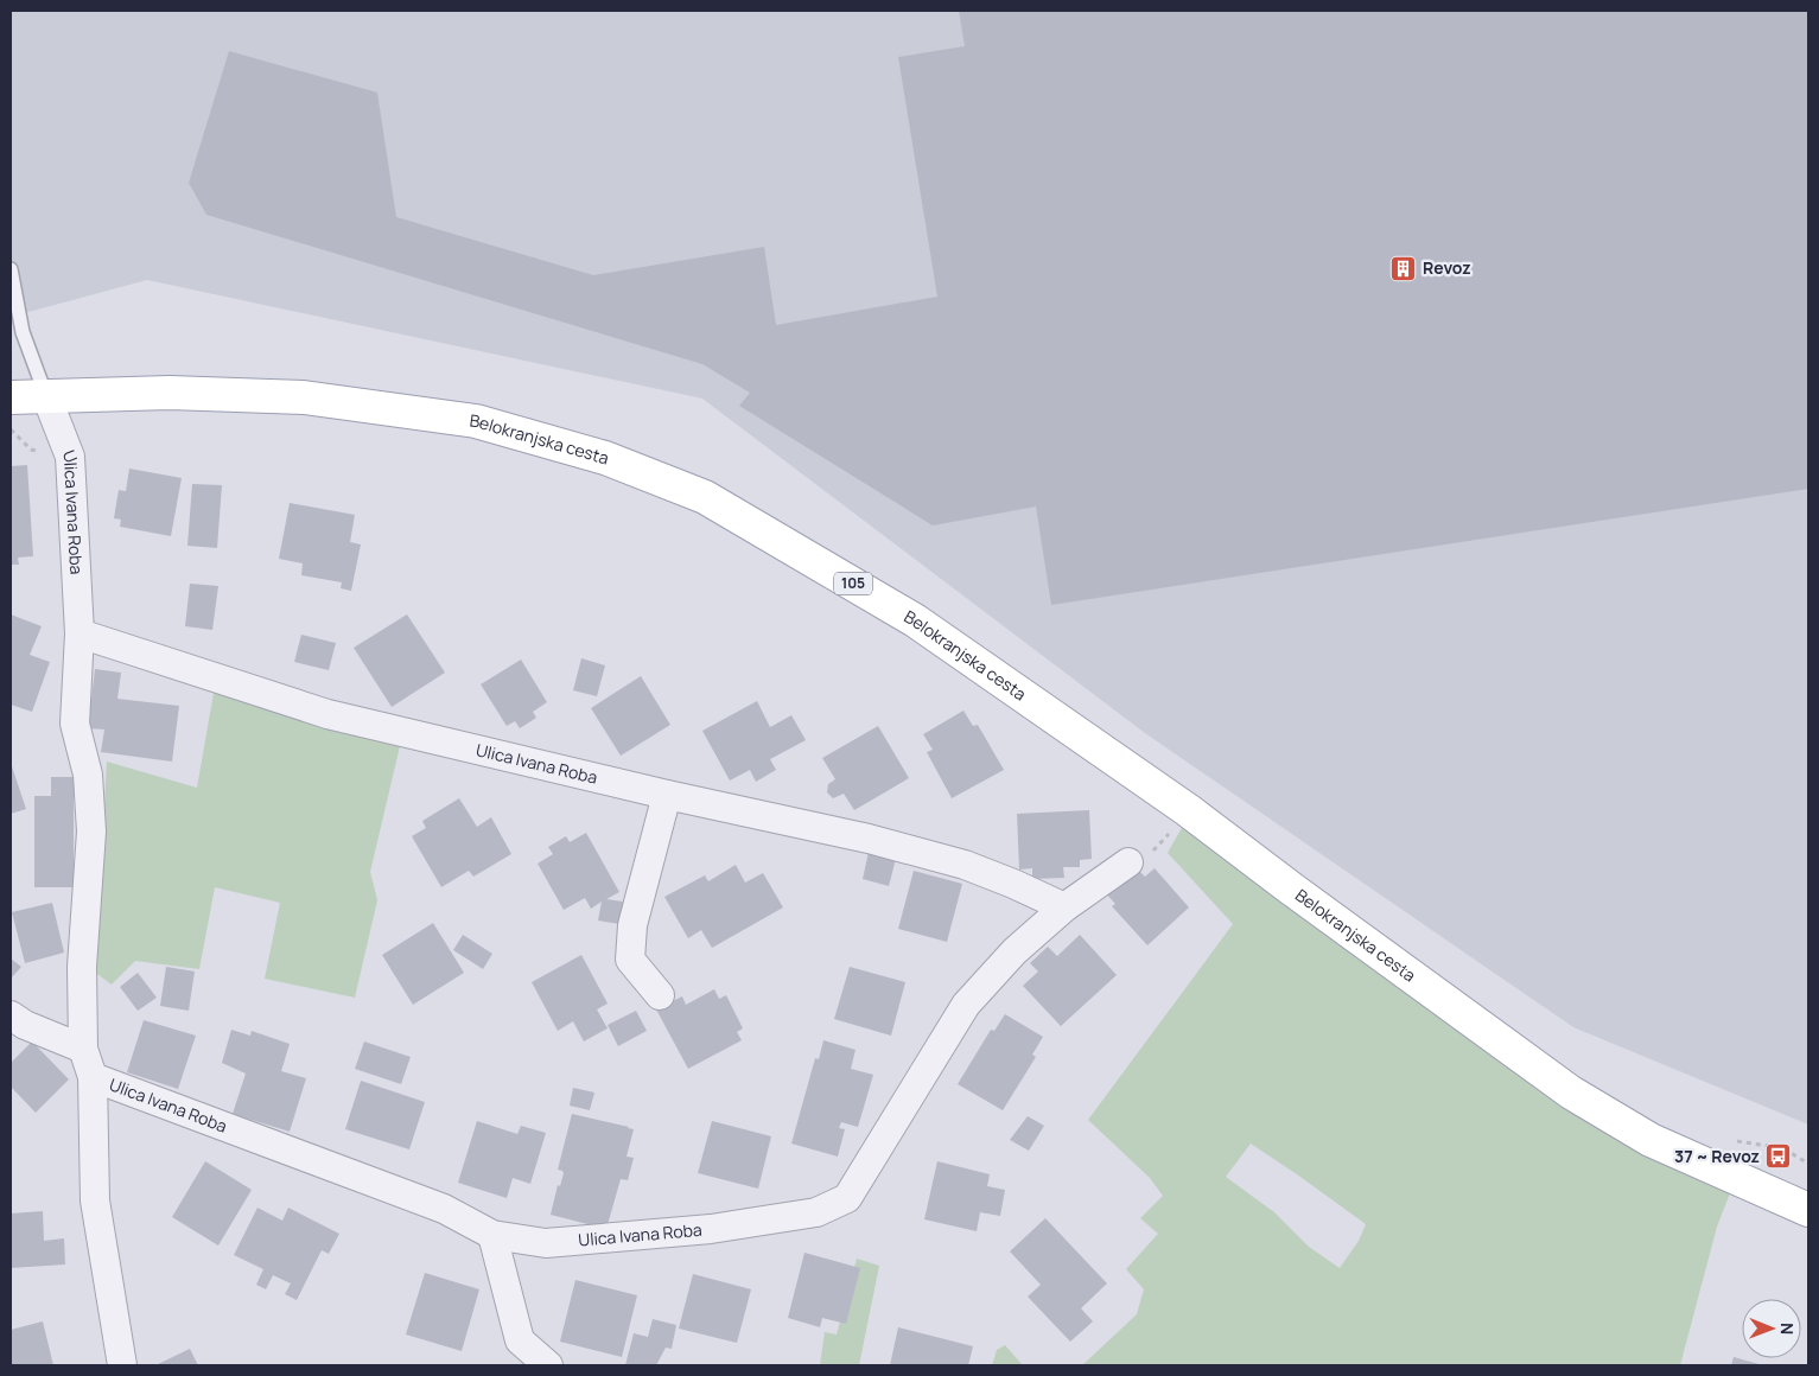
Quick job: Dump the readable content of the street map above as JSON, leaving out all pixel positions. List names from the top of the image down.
{
  "streets": {
    "main road": ["Belokranjska cesta", "105"],
    "street": ["Ulica Ivana Roba"]
  },
  "crossings": [
    ["Belokranjska cesta", "Ulica Ivana Roba"]
  ],
  "places": {
    "building": ["Revoz"],
    "bus stop": ["37 ~ Revoz"]
  },
  "north": "right"
}
